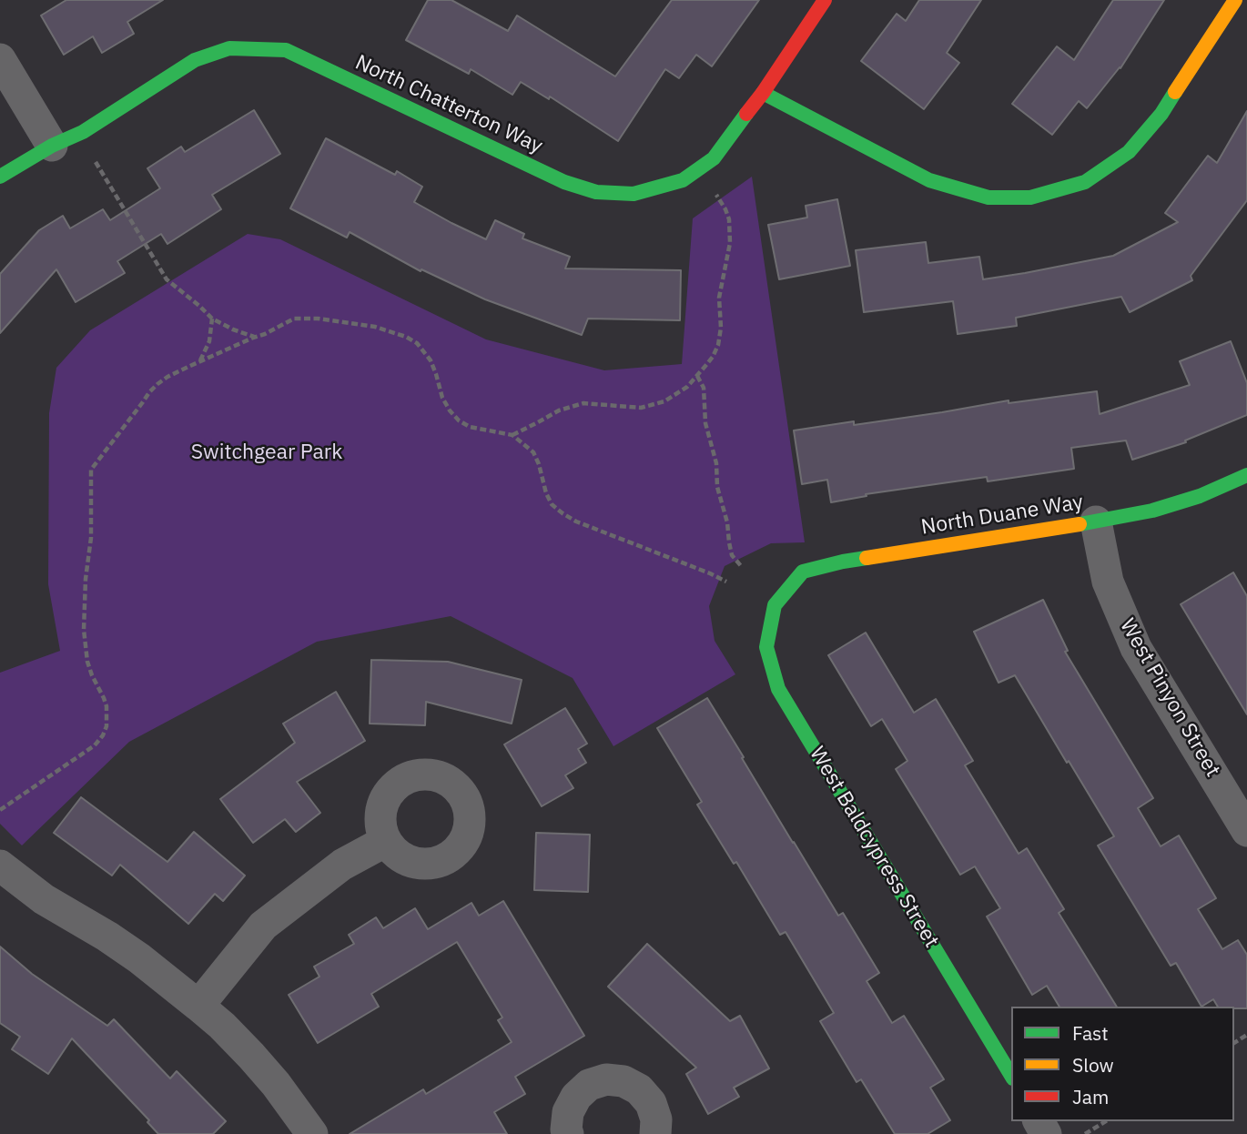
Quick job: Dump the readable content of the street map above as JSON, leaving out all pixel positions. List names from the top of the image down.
{
  "streets": {
    "street": [
      "North Chatterton Way",
      "North Duane Way",
      "West Pinyon Street",
      "West Baldcypress Street"
    ]
  },
  "crossings": [
    ["North Duane Way", "West Pinyon Street"],
    ["North Duane Way", "West Baldcypress Street"]
  ],
  "parks": ["Switchgear Park"],
  "legend": ["Fast", "Slow", "Jam"]
}
